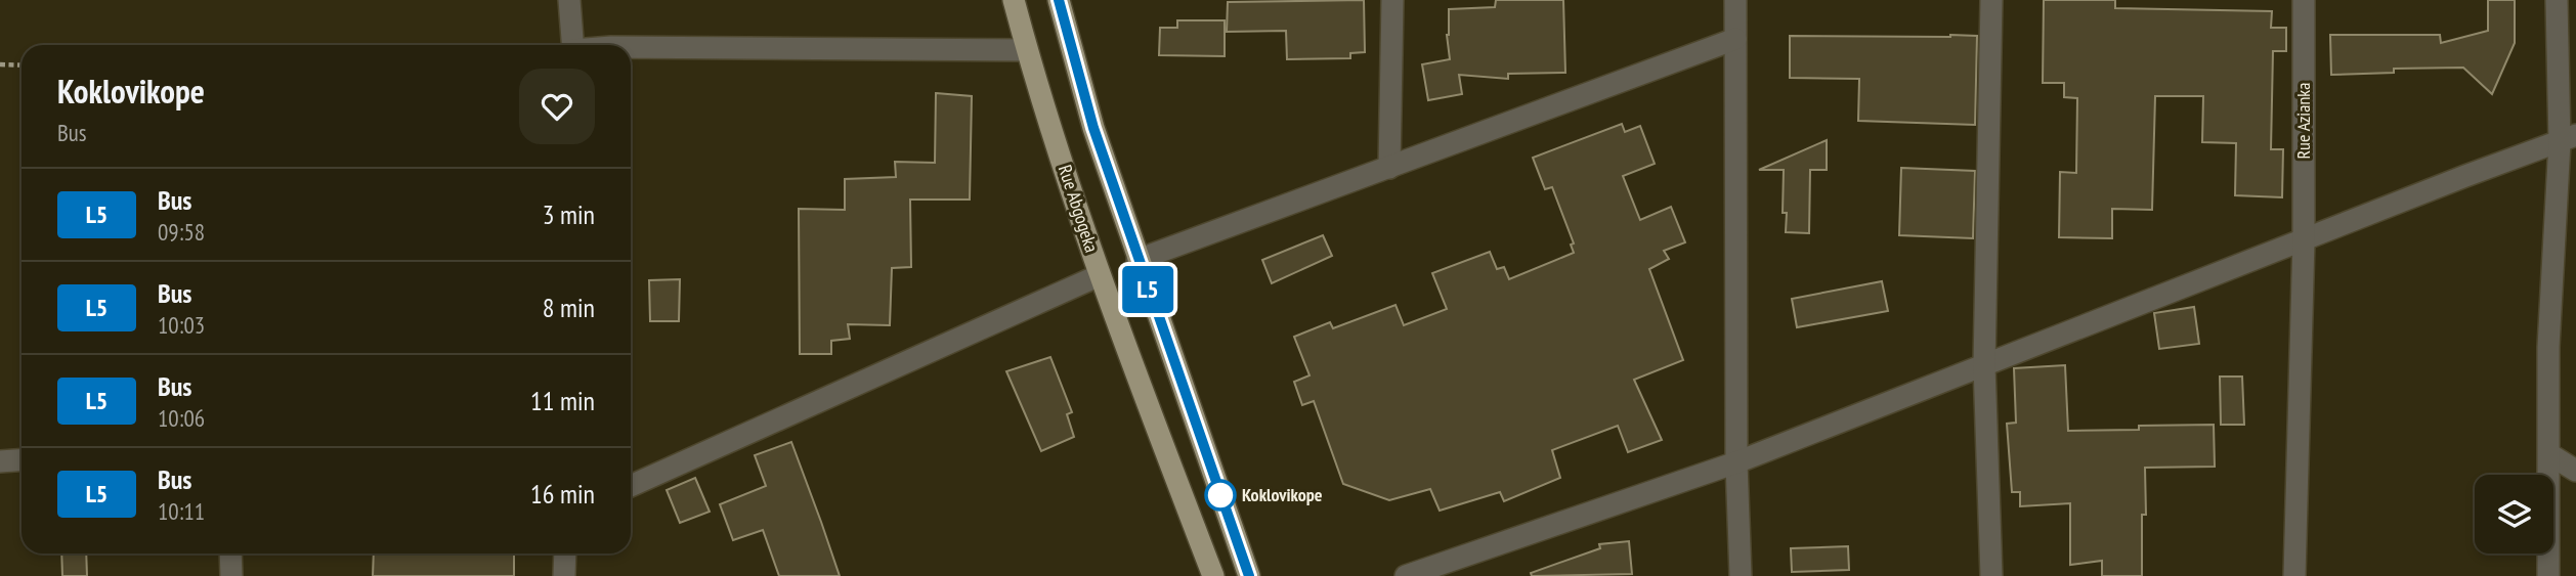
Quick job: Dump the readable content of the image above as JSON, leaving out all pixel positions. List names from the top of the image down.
{
  "streets": {
    "main road": ["Rue Abgogeka"],
    "street": ["Rue Azianka"]
  },
  "places": ["Koklovikope"],
  "lines": ["bus line L5"],
  "page": {
    "on_map": "L5",
    "heading": ["Koklovikope", "Bus"],
    "list": [
      {
        "mark": "L5",
        "name": "Bus",
        "note": "09:58",
        "value": "3 min"
      },
      {
        "mark": "L5",
        "name": "Bus",
        "note": "10:03",
        "value": "8 min"
      },
      {
        "mark": "L5",
        "name": "Bus",
        "note": "10:06",
        "value": "11 min"
      },
      {
        "mark": "L5",
        "name": "Bus",
        "note": "10:11",
        "value": "16 min"
      }
    ]
  }
}
